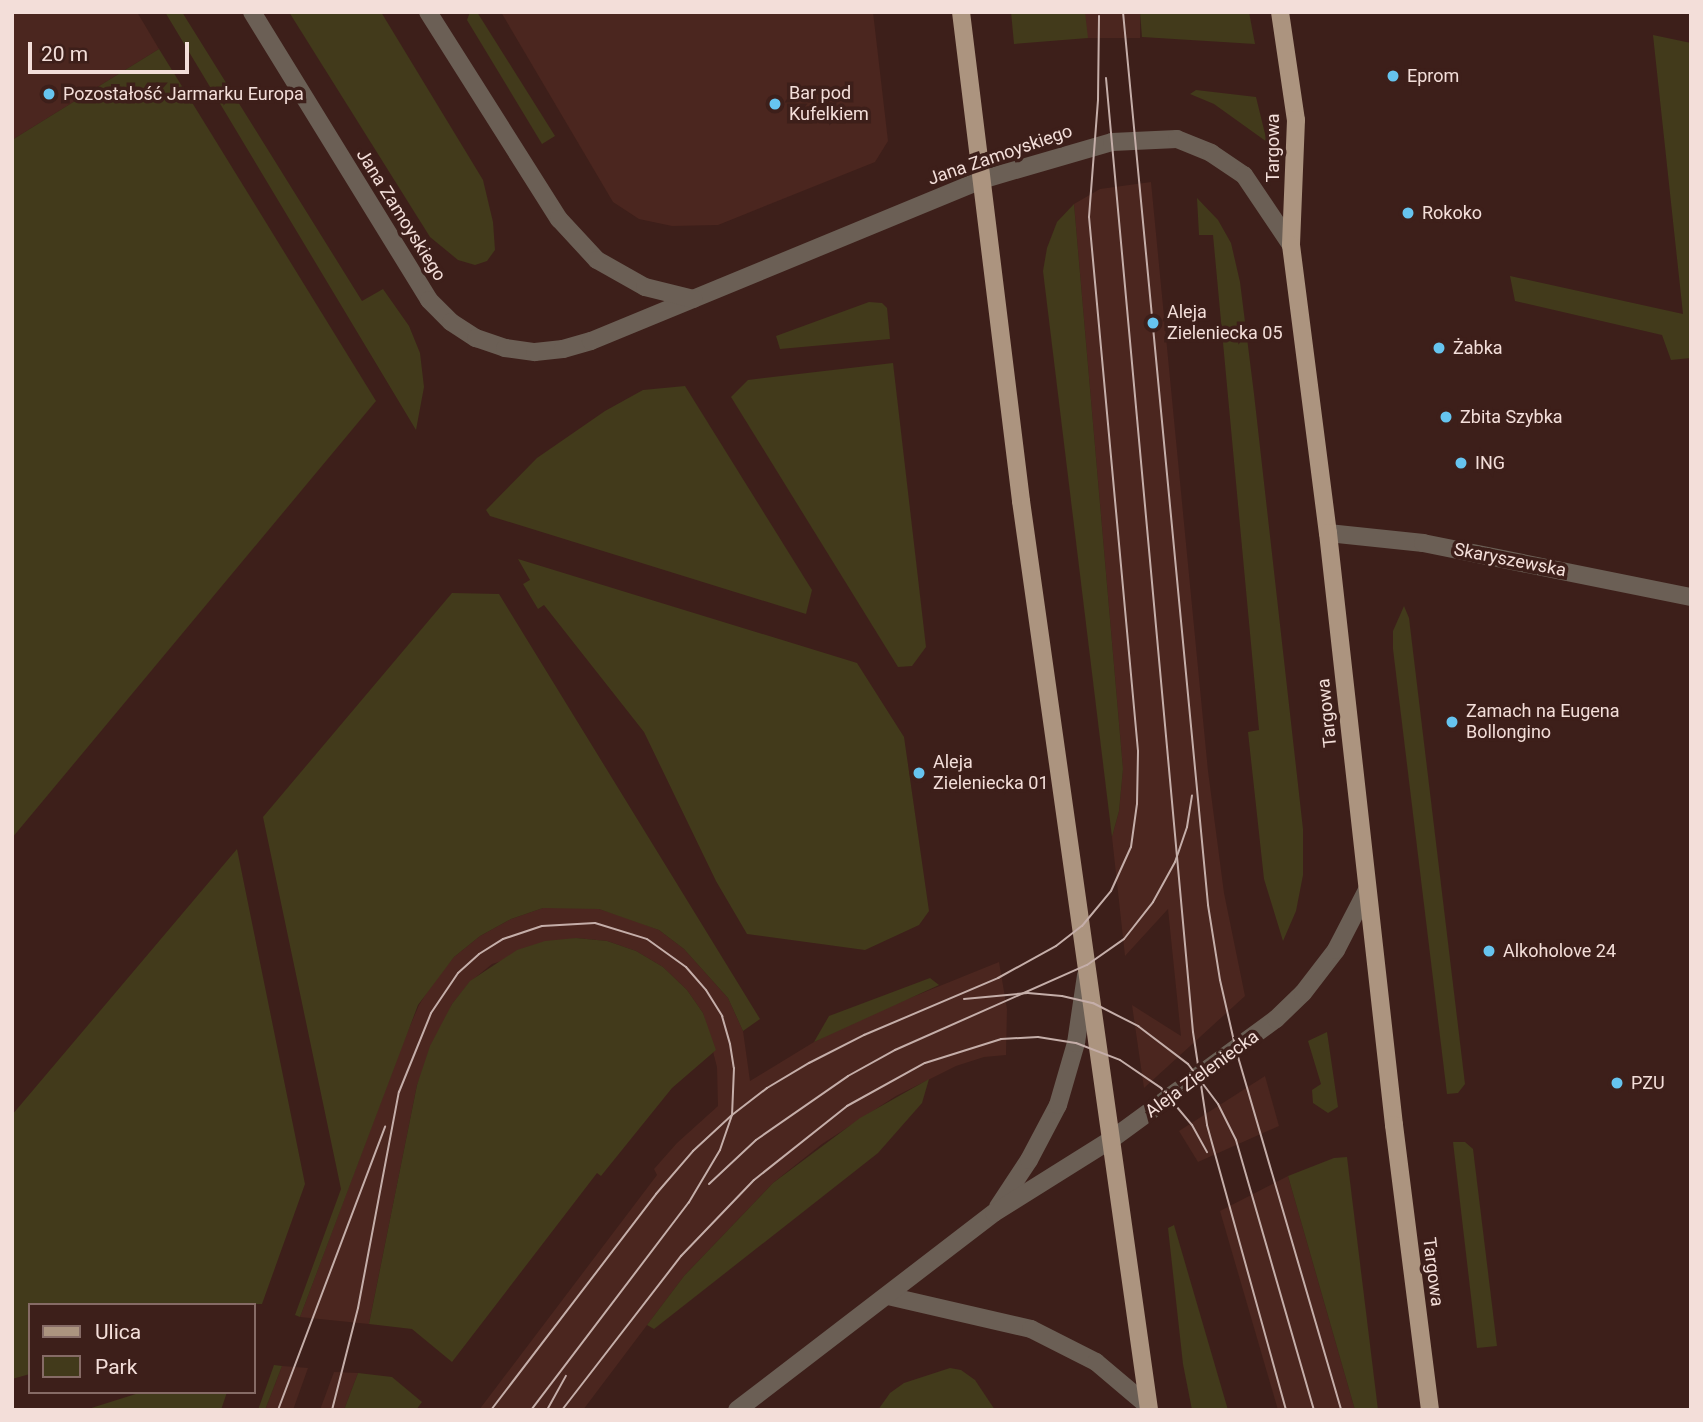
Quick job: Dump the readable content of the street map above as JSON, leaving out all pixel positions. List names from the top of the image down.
{
  "streets": {
    "main road": ["Targowa"],
    "street": ["Jana Zamoyskiego", "Skaryszewska", "Aleja Zieleniecka"]
  },
  "crossings": [
    ["Targowa", "Jana Zamoyskiego"],
    ["Targowa", "Skaryszewska"],
    ["Targowa", "Aleja Zieleniecka"]
  ],
  "places": [
    "Eprom",
    "Pozostałość Jarmarku Europa",
    "Bar pod Kufelkiem",
    "Rokoko",
    "Aleja Zieleniecka 05",
    "Żabka",
    "Zbita Szybka",
    "ING",
    "Zamach na Eugena Bollongino",
    "Aleja Zieleniecka 01",
    "Alkoholove 24",
    "PZU"
  ],
  "legend": ["Ulica", "Park"],
  "scale_bar": "20 m"
}
